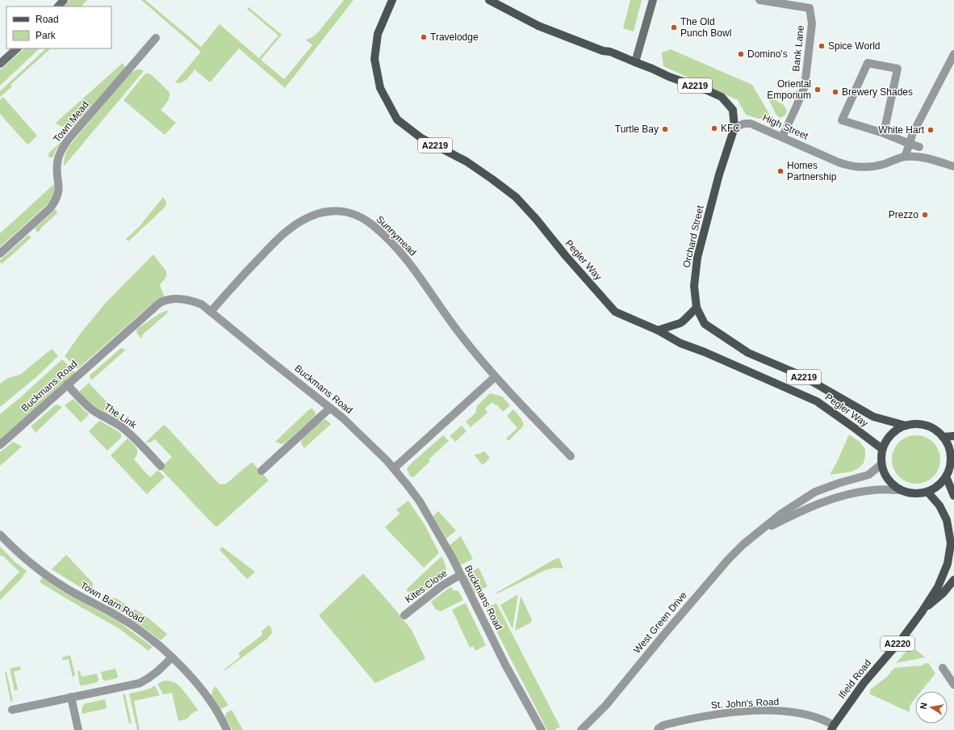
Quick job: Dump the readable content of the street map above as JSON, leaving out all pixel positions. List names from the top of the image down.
{
  "streets": {
    "main road": [
      "A2219",
      "Orchard Street",
      "Pegler Way",
      "A2220",
      "Ifield Road"
    ],
    "street": [
      "Bank Lane",
      "Town Mead",
      "High Street",
      "Sunnymead",
      "Buckmans Road",
      "The Link",
      "Kites Close",
      "Town Barn Road",
      "West Green Drive",
      "St. John's Road"
    ]
  },
  "crossings": [
    ["Bank Lane", "High Street"],
    ["A2219", "High Street"],
    ["A2219", "Orchard Street"],
    ["High Street", "Orchard Street"],
    ["Sunnymead", "Buckmans Road"],
    ["Orchard Street", "Pegler Way"],
    ["Pegler Way", "West Green Drive"],
    ["Pegler Way", "Ifield Road"],
    ["Buckmans Road", "The Link"],
    ["Buckmans Road", "Kites Close"],
    ["West Green Drive", "Ifield Road"],
    ["Ifield Road", "St. John's Road"]
  ],
  "places": [
    "The Old Punch Bowl",
    "Travelodge",
    "Spice World",
    "Domino's",
    "Oriental Emporium",
    "Brewery Shades",
    "KFC",
    "Turtle Bay",
    "White Hart",
    "Homes Partnership",
    "Prezzo"
  ],
  "legend": ["Road", "Park"],
  "north": "left"
}
